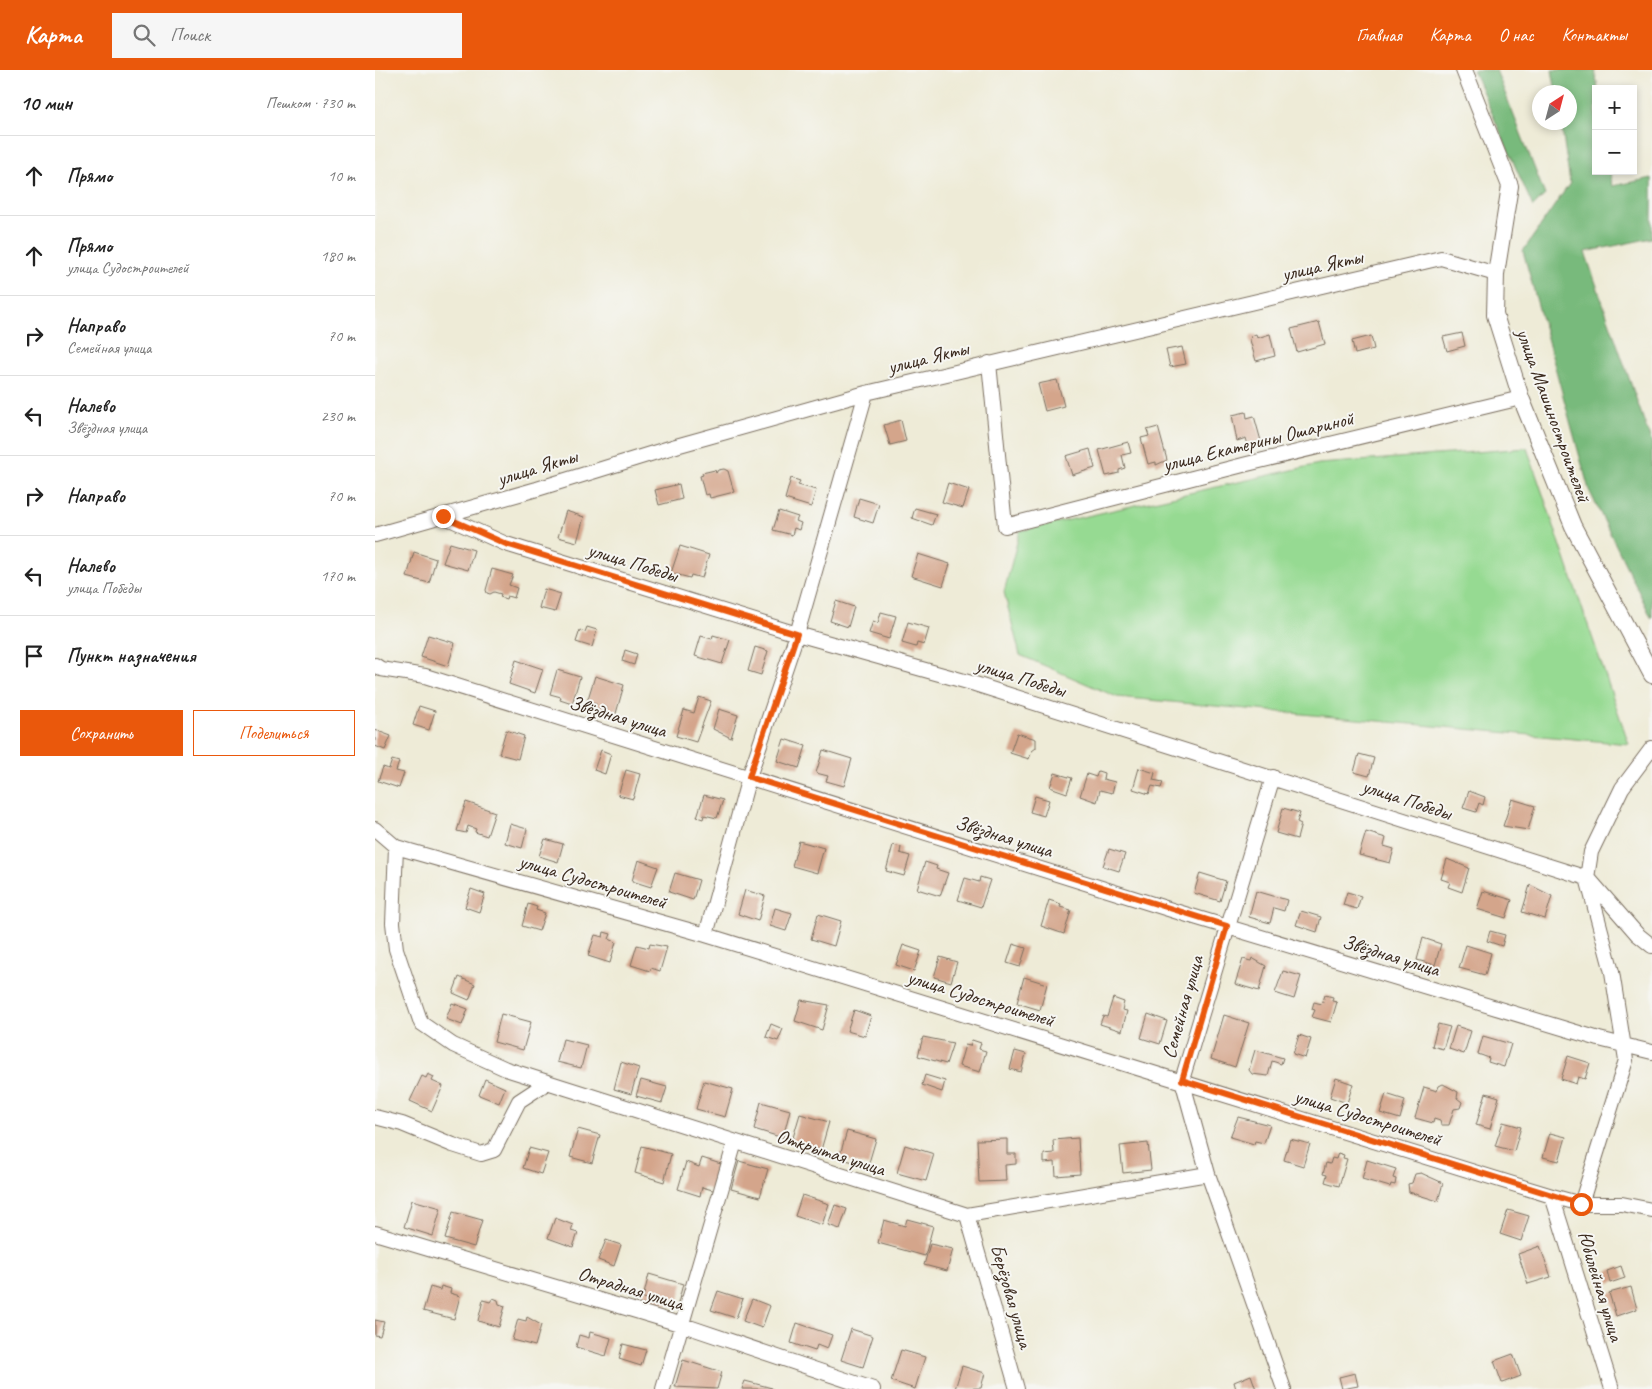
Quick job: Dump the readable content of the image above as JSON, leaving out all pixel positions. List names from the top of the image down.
{
  "streets": {
    "street": [
      "улица Якты",
      "улица Машиностроителей",
      "улица Екатерины Ошариной",
      "улица Победы",
      "Звёздная улица",
      "улица Судостроителей",
      "Семейная улица",
      "Открытая улица",
      "Юбилейная улица",
      "Отрадная улица",
      "Берёзовая улица"
    ]
  },
  "crossings": [
    ["улица Якты", "улица Машиностроителей"],
    ["улица Якты", "улица Екатерины Ошариной"],
    ["улица Якты", "улица Победы"],
    ["улица Машиностроителей", "улица Екатерины Ошариной"],
    ["улица Победы", "Семейная улица"],
    ["Звёздная улица", "Семейная улица"],
    ["улица Судостроителей", "Семейная улица"],
    ["улица Судостроителей", "Открытая улица"],
    ["улица Судостроителей", "Юбилейная улица"],
    ["Семейная улица", "Открытая улица"],
    ["Открытая улица", "Берёзовая улица"]
  ],
  "north": "top right",
  "page": {
    "header": "Карта",
    "search": "Поиск",
    "nav": [
      "Главная",
      "Карта",
      "О нас",
      "Контакты"
    ],
    "heading": ["10 мин", "Пешком · 730 m"],
    "map_buttons": ["+", "−"],
    "list": [
      ["Прямо", "10 m"],
      ["Прямо", "улица Судостроителей", "180 m"],
      ["Направо", "Семейная улица", "70 m"],
      ["Налево", "Звёздная улица", "230 m"],
      ["Направо", "70 m"],
      ["Налево", "улица Победы", "170 m"],
      "Пункт назначения"
    ],
    "buttons": ["Сохранить", "Поделиться"]
  }
}
